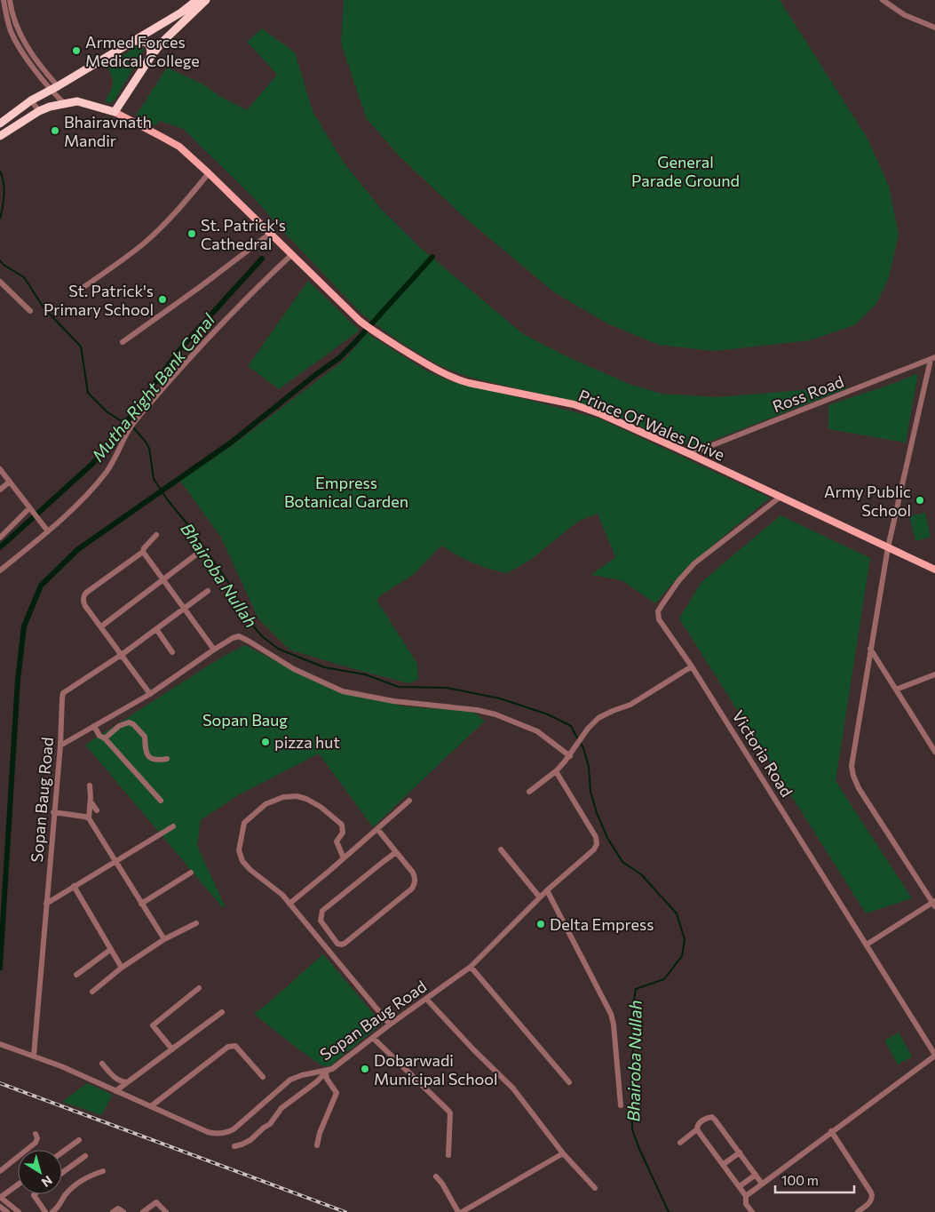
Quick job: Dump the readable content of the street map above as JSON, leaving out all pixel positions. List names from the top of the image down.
{
  "streets": {
    "main road": ["Prince Of Wales Drive"],
    "street": ["Ross Road", "Victoria Road", "Sopan Baug Road"]
  },
  "crossings": [
    ["Ross Road", "Prince Of Wales Drive"],
    ["Prince Of Wales Drive", "Victoria Road"]
  ],
  "water": ["Mutha Right Bank Canal", "Bhairoba Nullah"],
  "parks": ["General Parade Ground", "Empress Botanical Garden", "Sopan Baug"],
  "places": [
    "Armed Forces Medical College",
    "Bhairavnath Mandir",
    "St. Patrick's Cathedral",
    "St. Patrick's Primary School",
    "Army Public School",
    "pizza hut",
    "Delta Empress",
    "Dobarwadi Municipal School"
  ],
  "scale_bar": "100 m",
  "north": "bottom right"
}
